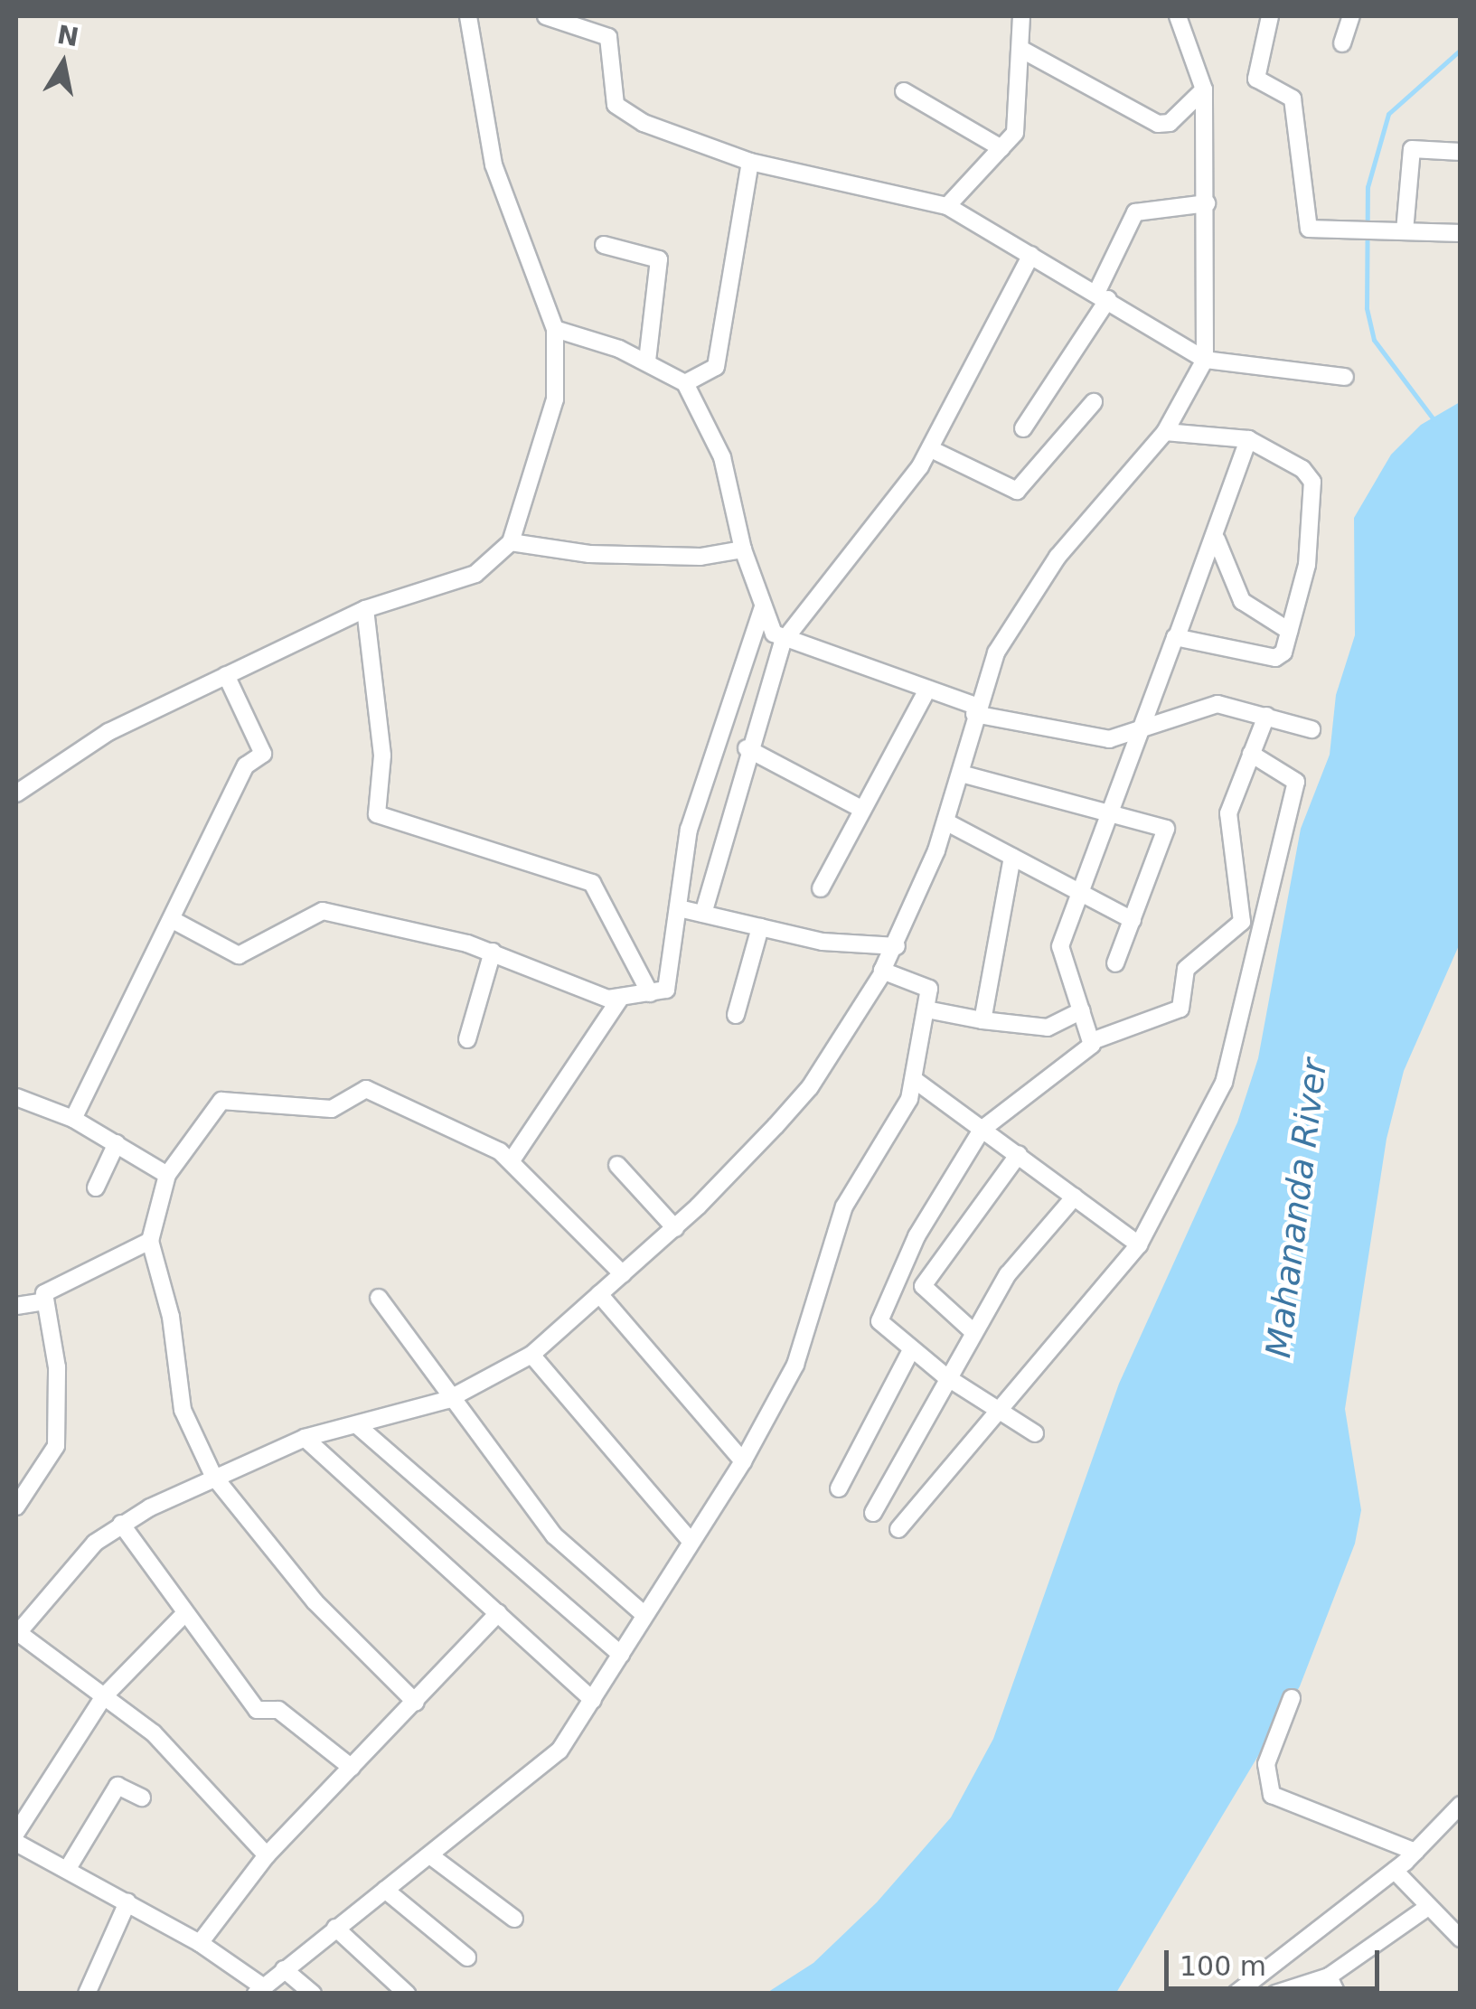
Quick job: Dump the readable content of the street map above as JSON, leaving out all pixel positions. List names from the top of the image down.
{
  "water": ["Mahananda River"],
  "scale_bar": "100 m",
  "north": "top"
}
